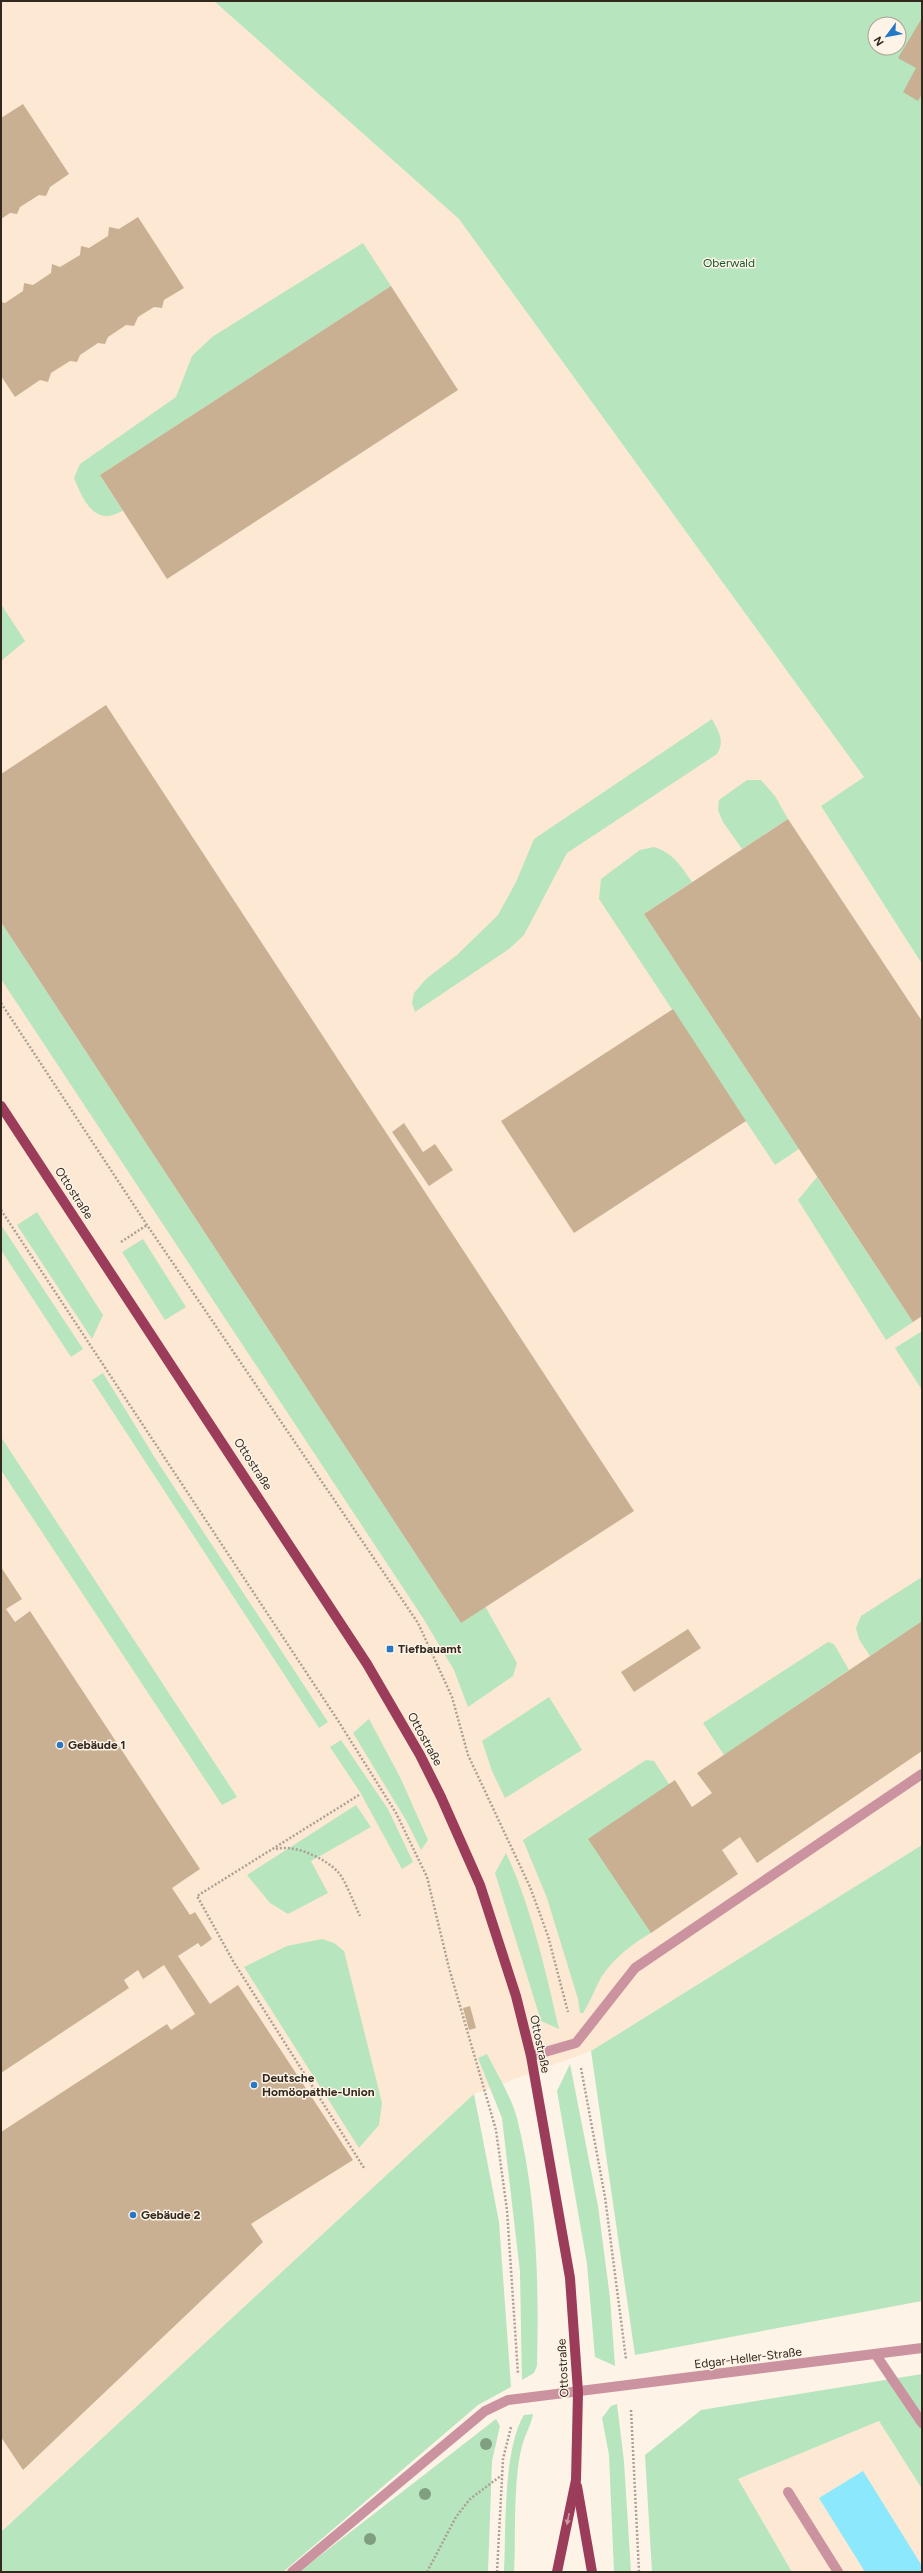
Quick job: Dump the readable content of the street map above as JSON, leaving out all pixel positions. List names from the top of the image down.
{
  "streets": {
    "main road": ["Ottostraße"],
    "street": ["Edgar-Heller-Straße"]
  },
  "crossings": [
    ["Ottostraße", "Edgar-Heller-Straße"]
  ],
  "parks": ["Oberwald"],
  "places": {
    "transit": ["Tiefbauamt"],
    "other": ["Gebäude 1", "Deutsche Homöopathie-Union", "Gebäude 2"]
  },
  "north": "bottom left"
}
